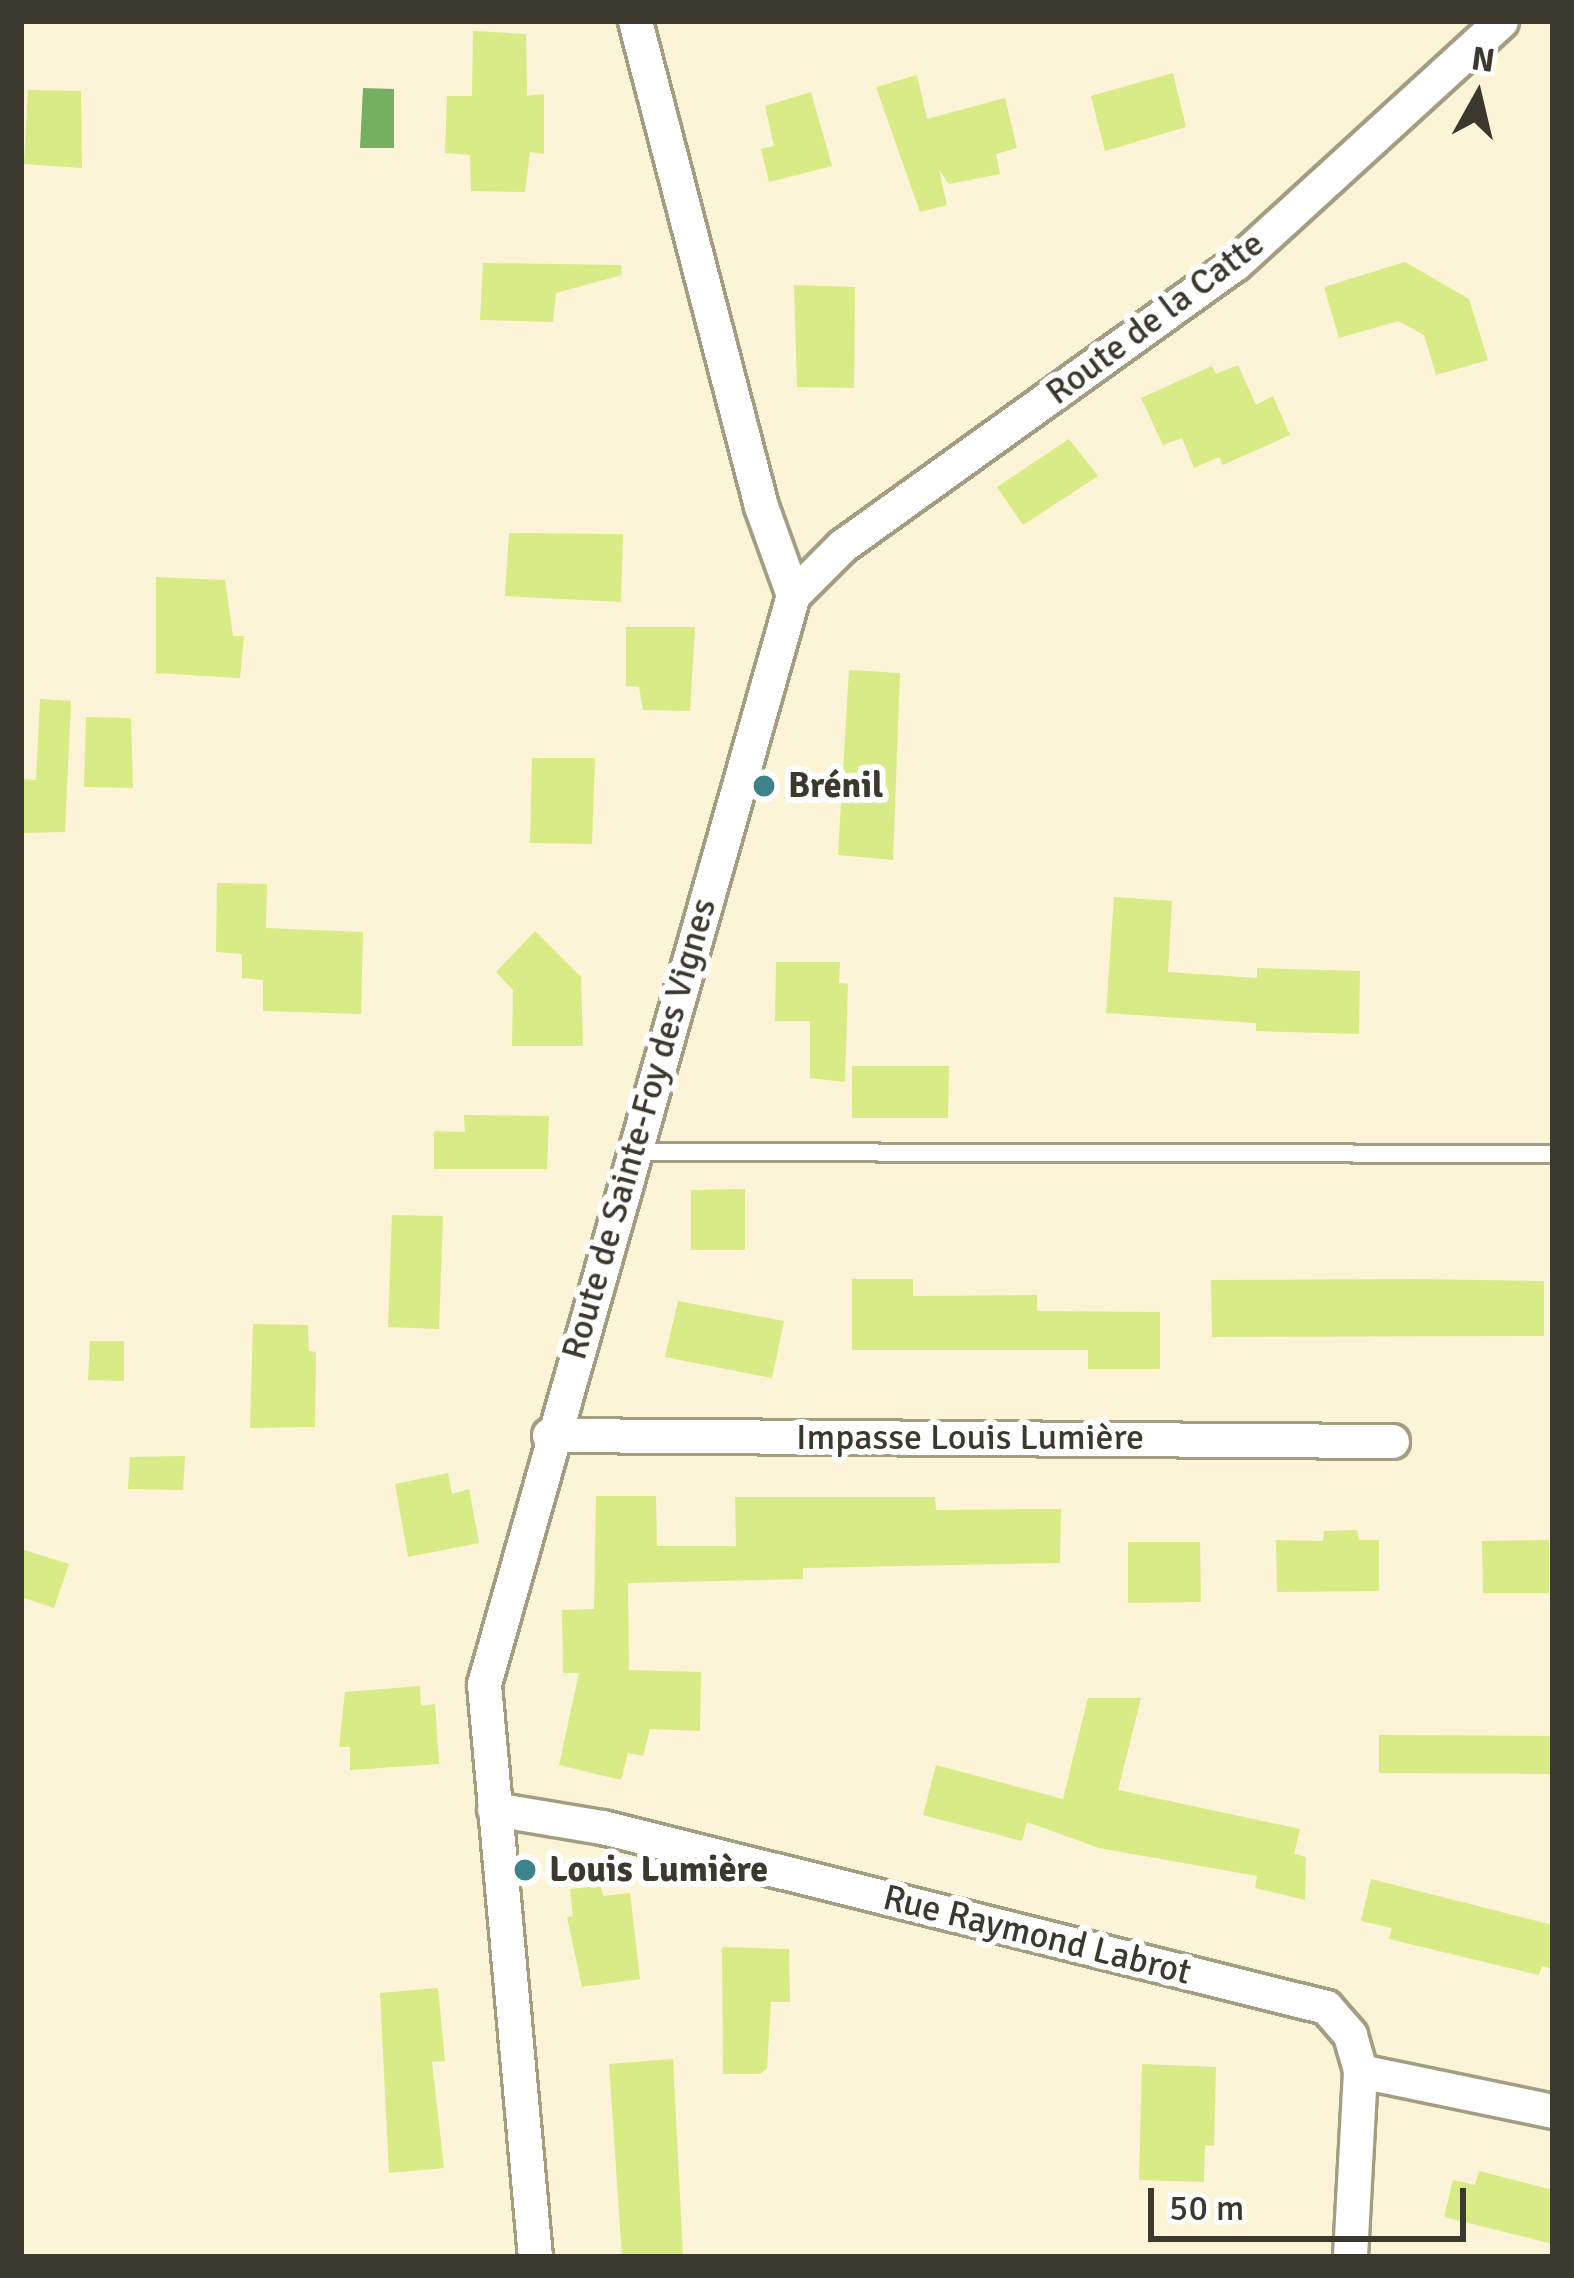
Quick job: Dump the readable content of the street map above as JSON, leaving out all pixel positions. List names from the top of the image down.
{
  "streets": {
    "street": [
      "Route de la Catte",
      "Route de Sainte-Foy des Vignes",
      "Impasse Louis Lumière",
      "Rue Raymond Labrot"
    ]
  },
  "crossings": [
    ["Route de la Catte", "Route de Sainte-Foy des Vignes"],
    ["Route de Sainte-Foy des Vignes", "Impasse Louis Lumière"],
    ["Route de Sainte-Foy des Vignes", "Rue Raymond Labrot"]
  ],
  "places": ["Brénil", "Louis Lumière"],
  "scale_bar": "50 m",
  "north": "top"
}
